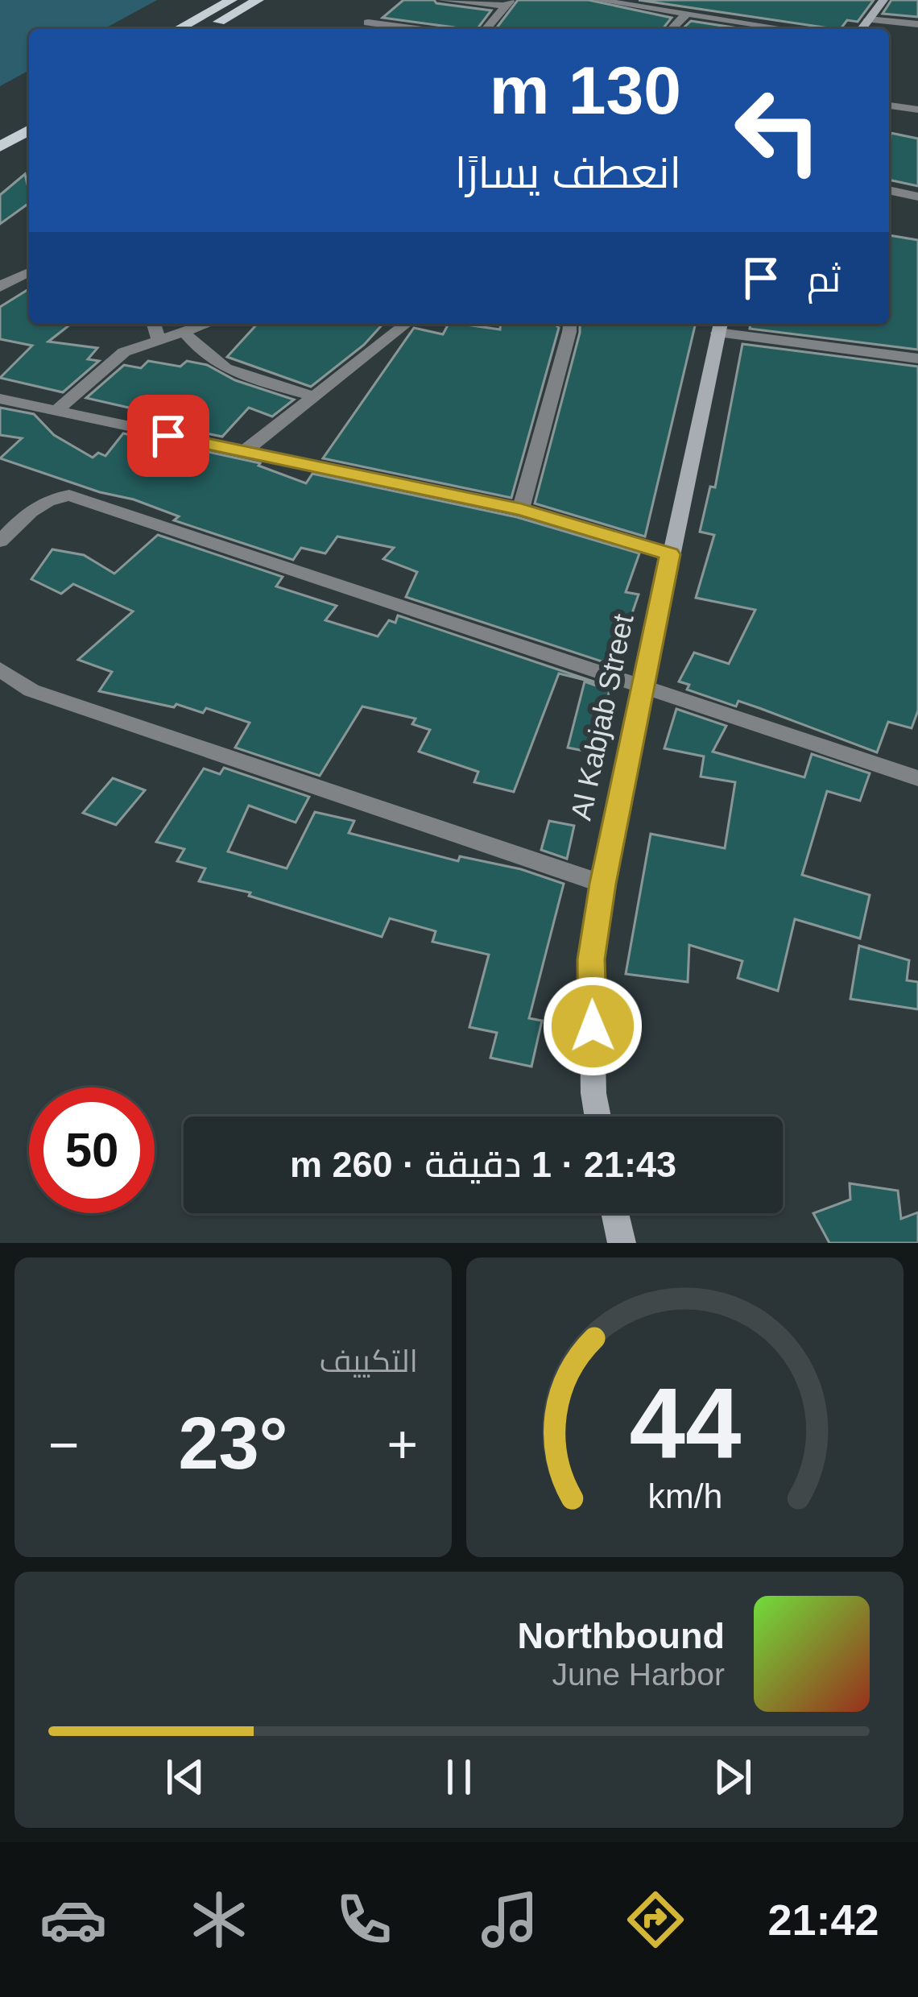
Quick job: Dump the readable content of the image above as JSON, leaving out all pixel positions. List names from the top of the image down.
{
  "streets": {
    "main road": ["Al Kabjab Street"]
  },
  "page": {
    "turn": ["130 m", "انعطف يسارًا"],
    "then": "ثم",
    "limit": "50",
    "trip": "21:43 · 1 دقيقة · 260 m",
    "tile": "التكييف",
    "heat": ["−", "23°", "+"],
    "song": ["Northbound", "June Harbor"],
    "tabs": "21:42",
    "gauge": ["44", "km/h"]
  }
}
